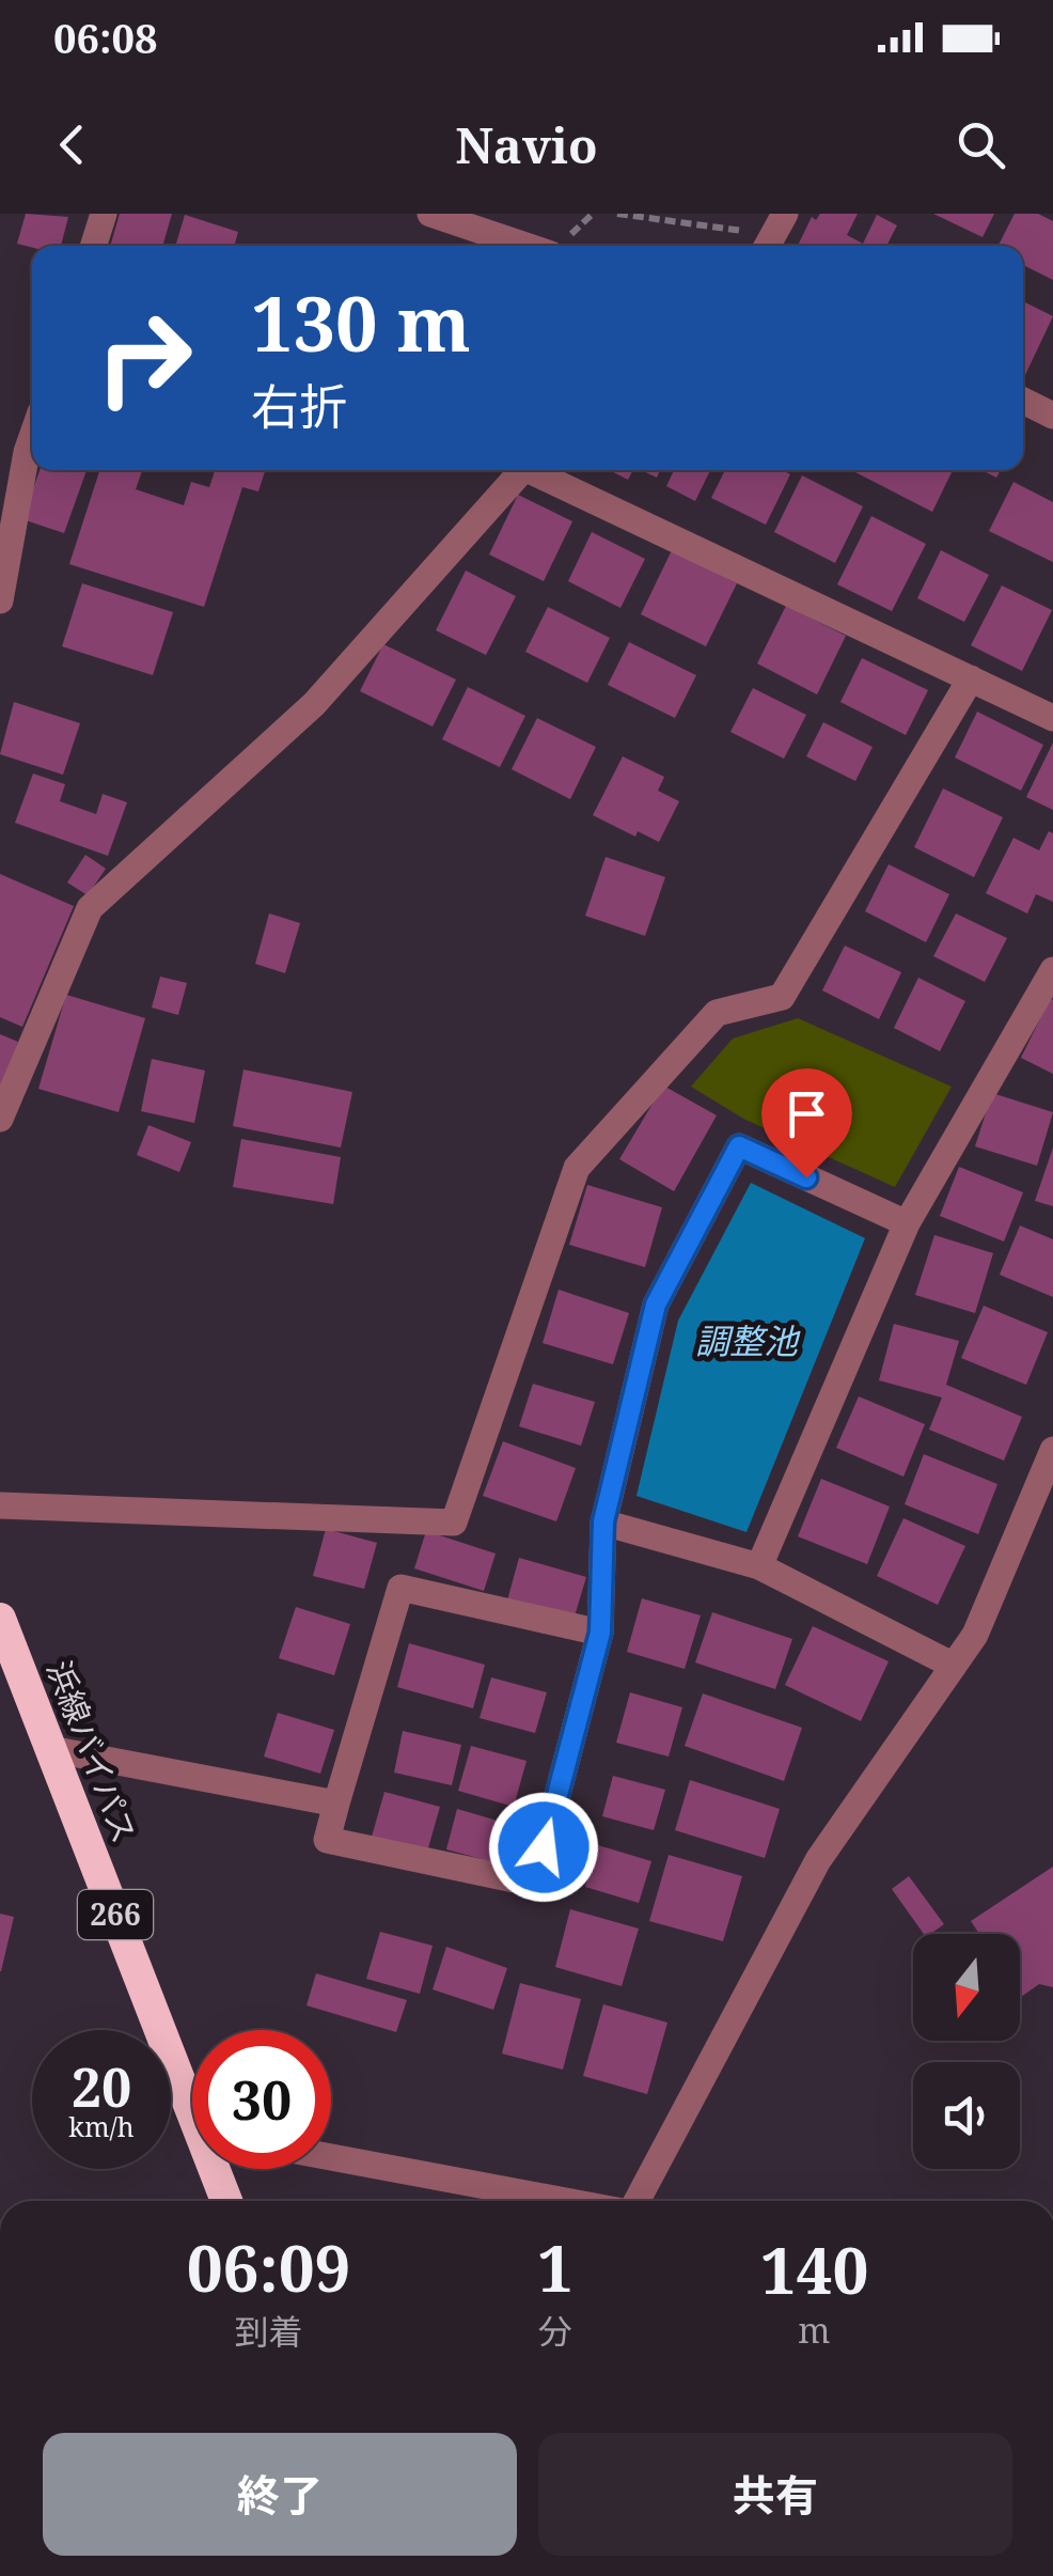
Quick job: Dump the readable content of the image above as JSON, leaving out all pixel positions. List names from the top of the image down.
{
  "streets": {
    "highway": ["浜線バイパス", "266"]
  },
  "water": ["調整池"],
  "north": "bottom",
  "page": {
    "status": "06:08",
    "header": "Navio",
    "turn": ["130 m", "右折"],
    "speed": "20 km/h",
    "limit": "30",
    "eta": [
      "06:09",
      "到着",
      "1",
      "分",
      "140",
      "m"
    ],
    "buttons": ["終了", "共有"]
  }
}
